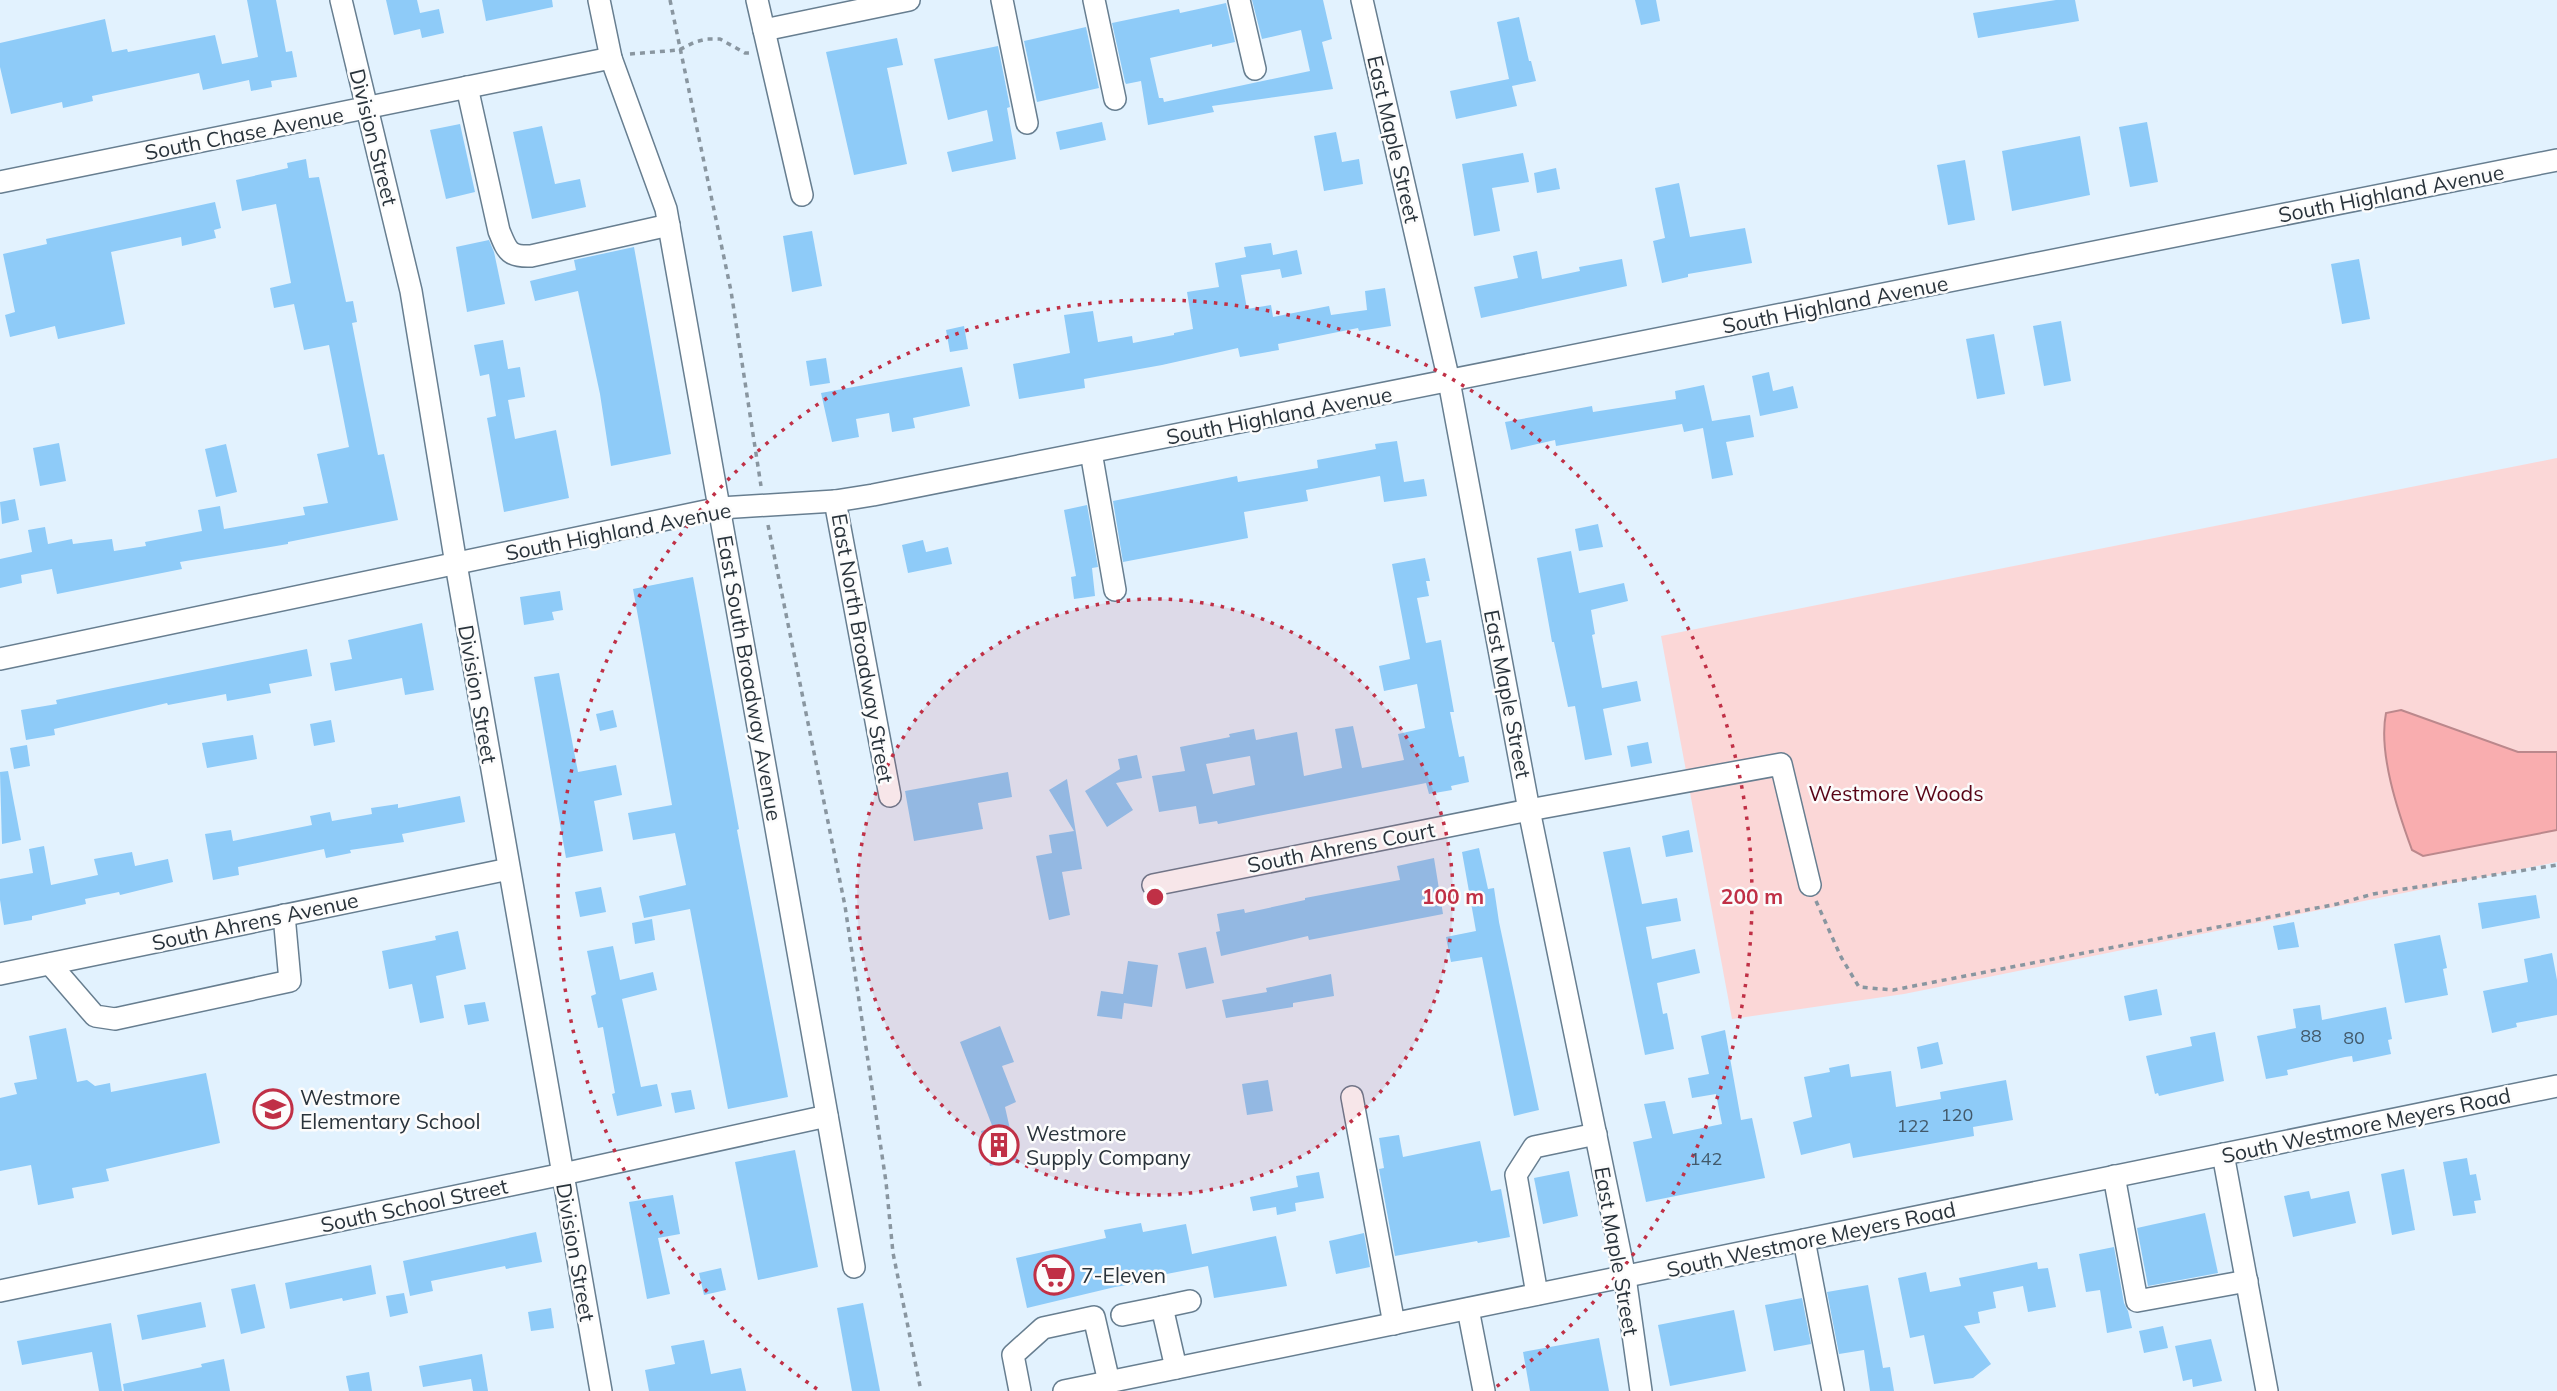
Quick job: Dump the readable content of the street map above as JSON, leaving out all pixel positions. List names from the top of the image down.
{
  "streets": {
    "street": [
      "South Chase Avenue",
      "Division Street",
      "East Maple Street",
      "South Highland Avenue",
      "East North Broadway Street",
      "East South Broadway Avenue",
      "South Ahrens Court",
      "South Ahrens Avenue",
      "South Westmore Meyers Road",
      "South School Street"
    ]
  },
  "crossings": [
    ["South Chase Avenue", "Division Street"],
    ["South Chase Avenue", "East South Broadway Avenue"],
    ["Division Street", "South Highland Avenue"],
    ["Division Street", "South Ahrens Avenue"],
    ["Division Street", "South School Street"],
    ["East Maple Street", "South Highland Avenue"],
    ["East Maple Street", "South Ahrens Court"],
    ["East Maple Street", "South Westmore Meyers Road"],
    ["South Highland Avenue", "East North Broadway Street"],
    ["South Highland Avenue", "East South Broadway Avenue"],
    ["East South Broadway Avenue", "South School Street"]
  ],
  "parks": ["Westmore Woods"],
  "places": {
    "school or university": ["Westmore Elementary School"],
    "building": ["Westmore Supply Company"],
    "supermarket": ["7-Eleven"]
  },
  "house_numbers": [
    "88",
    "80",
    "120",
    "122",
    "142"
  ],
  "rings": ["100 m", "200 m"]
}
